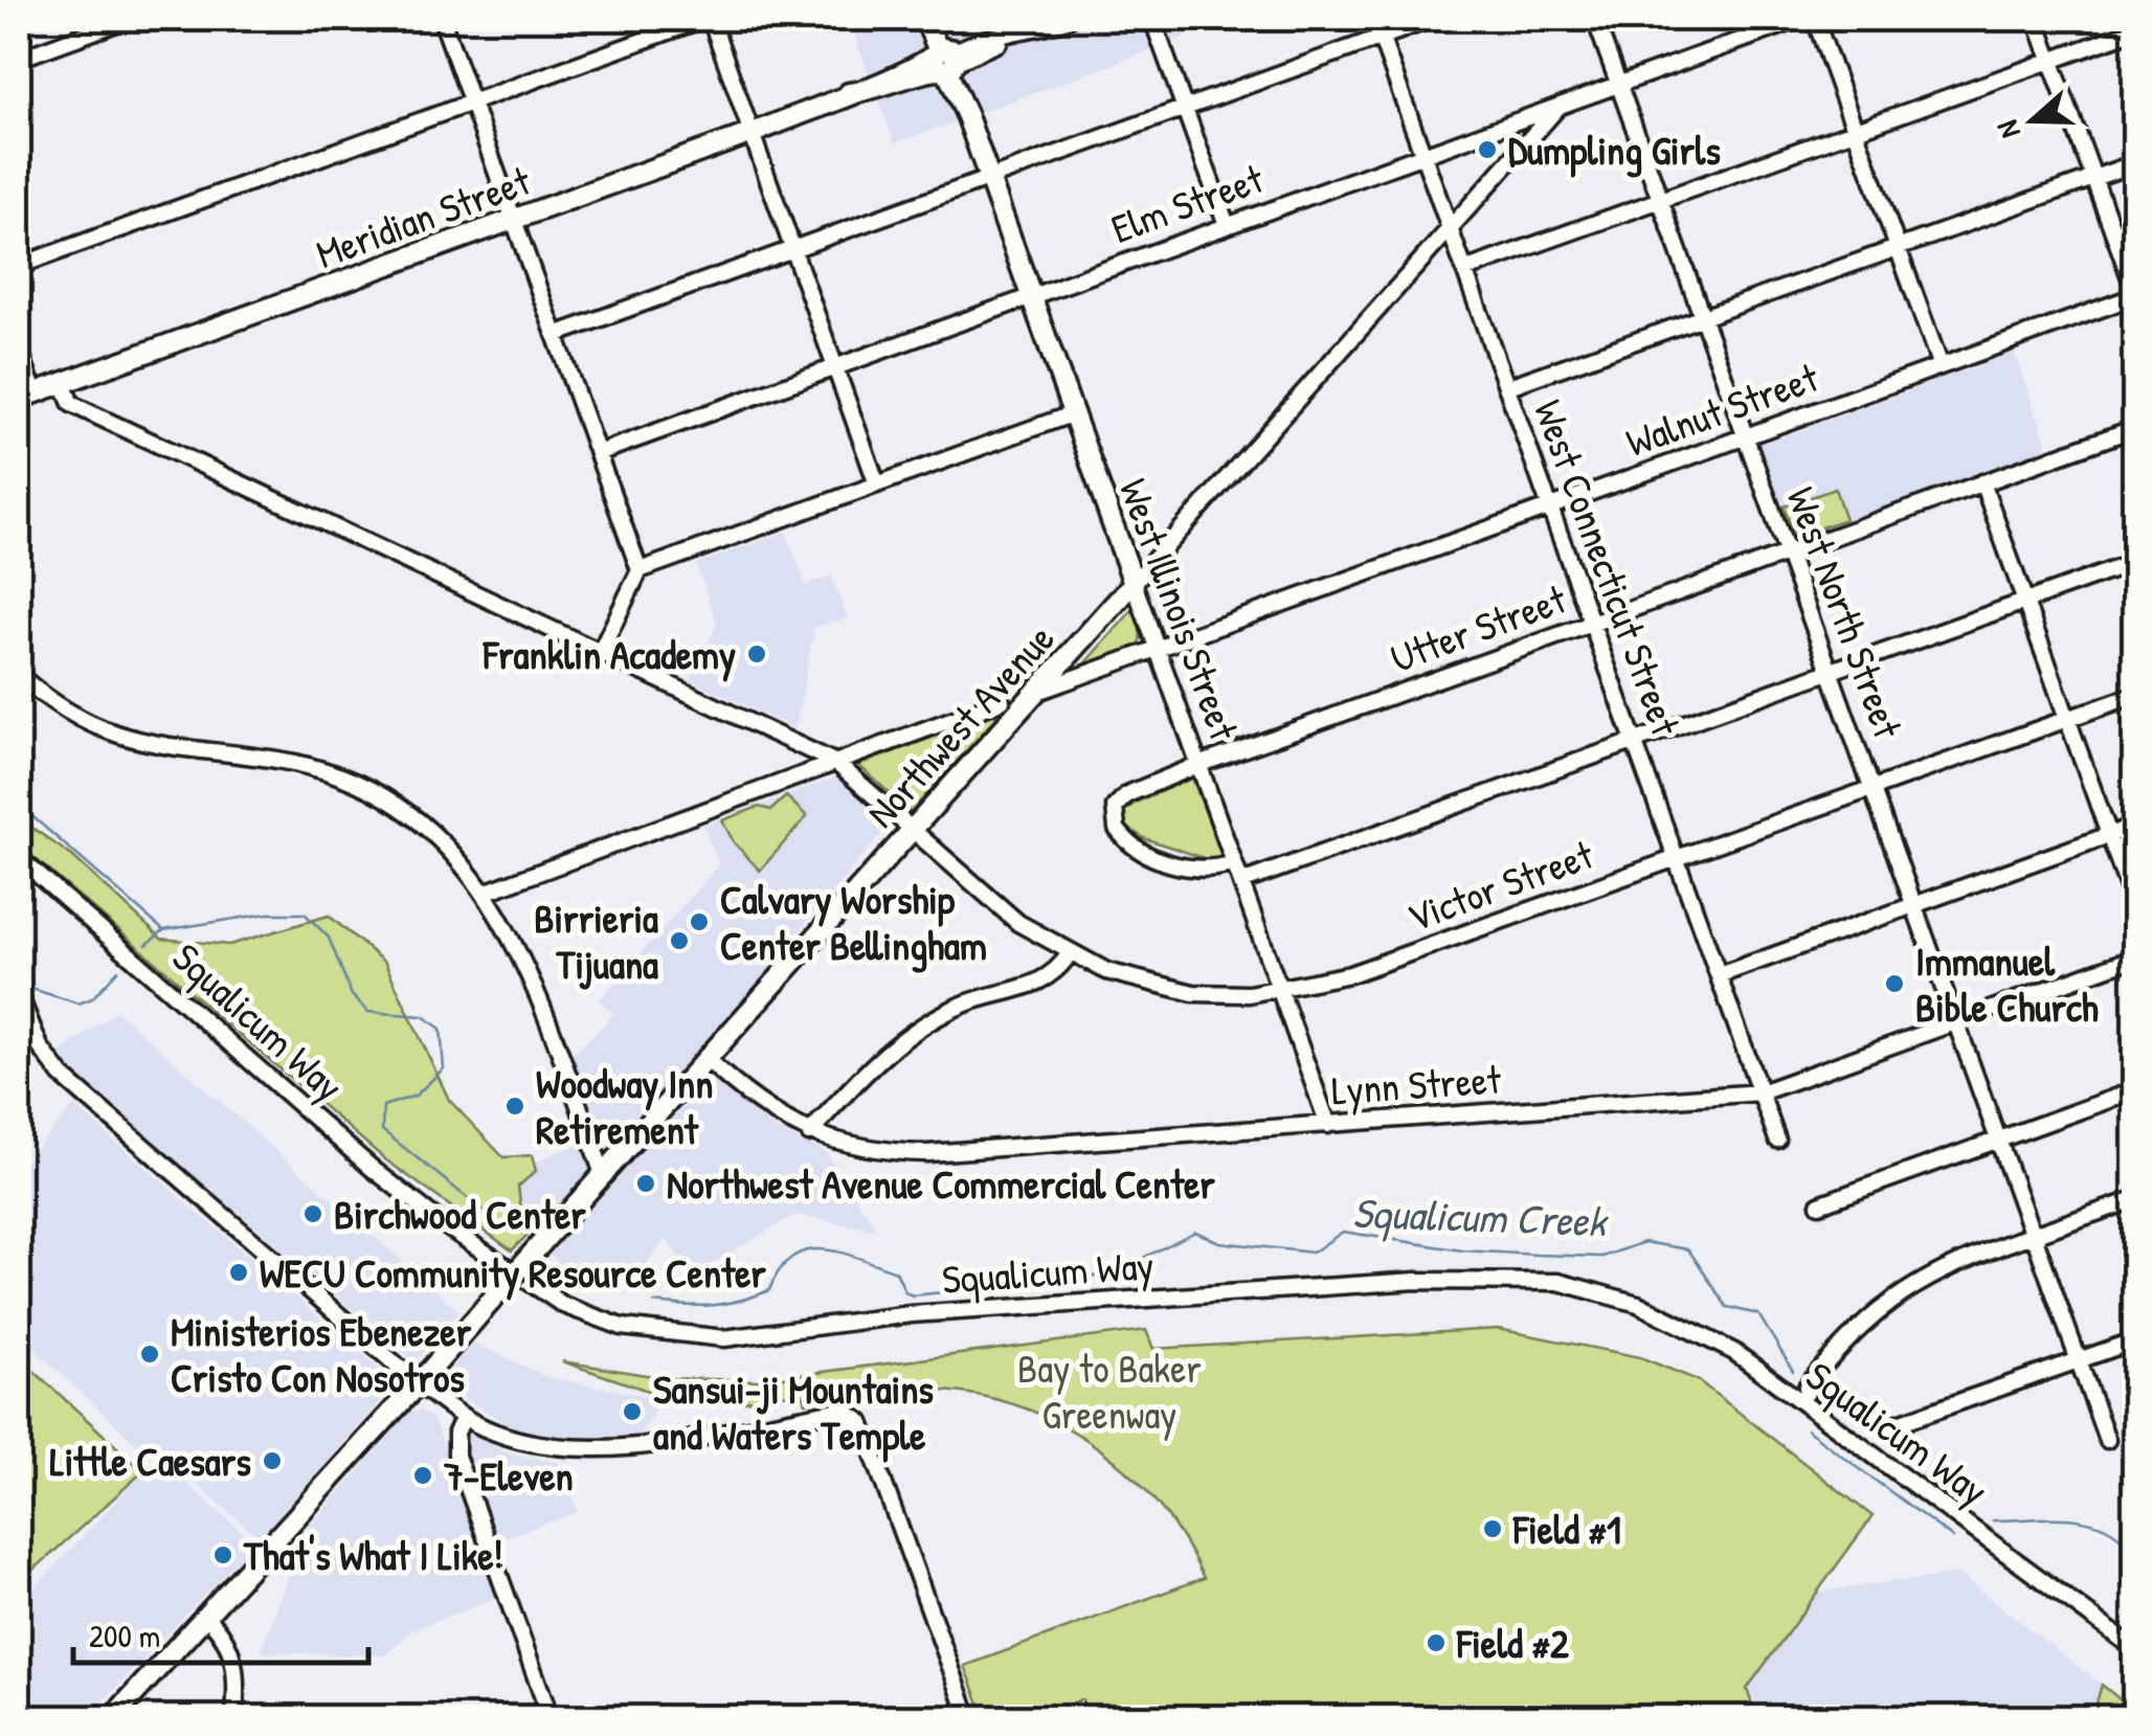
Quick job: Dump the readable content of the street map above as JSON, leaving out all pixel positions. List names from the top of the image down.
{
  "streets": {
    "main road": ["Meridian Street", "West Illinois Street", "Northwest Avenue"],
    "street": [
      "Elm Street",
      "Walnut Street",
      "West Connecticut Street",
      "West North Street",
      "Utter Street",
      "Victor Street",
      "Squalicum Way",
      "Lynn Street"
    ]
  },
  "crossings": [
    ["Elm Street", "West Connecticut Street"],
    ["Elm Street", "West Illinois Street"],
    ["Elm Street", "West North Street"],
    ["Elm Street", "Northwest Avenue"],
    ["Meridian Street", "West Illinois Street"],
    ["Meridian Street", "Victor Street"],
    ["Walnut Street", "West Connecticut Street"],
    ["Walnut Street", "West Illinois Street"],
    ["Walnut Street", "West North Street"],
    ["Walnut Street", "Northwest Avenue"],
    ["West Connecticut Street", "Utter Street"],
    ["West Connecticut Street", "Northwest Avenue"],
    ["West Connecticut Street", "Victor Street"],
    ["West Connecticut Street", "Lynn Street"],
    ["West Illinois Street", "Utter Street"],
    ["West Illinois Street", "Northwest Avenue"],
    ["West Illinois Street", "Victor Street"],
    ["West Illinois Street", "Lynn Street"],
    ["West North Street", "Utter Street"],
    ["West North Street", "Victor Street"],
    ["West North Street", "Lynn Street"],
    ["Northwest Avenue", "Victor Street"],
    ["Northwest Avenue", "Lynn Street"]
  ],
  "water": ["Squalicum Creek"],
  "parks": ["Bay to Baker Greenway"],
  "places": [
    "Dumpling Girls",
    "Franklin Academy",
    "Calvary Worship Center Bellingham",
    "Birrieria Tijuana",
    "Immanuel Bible Church",
    "Woodway Inn Retirement",
    "Northwest Avenue Commercial Center",
    "Birchwood Center",
    "WECU Community Resource Center",
    "Ministerios Ebenezer Cristo Con Nosotros",
    "Sansui-ji Mountains and Waters Temple",
    "Little Caesars",
    "7-Eleven",
    "Field #1",
    "That's What I Like!",
    "Field #2"
  ],
  "scale_bar": "200 m",
  "north": "left"
}
